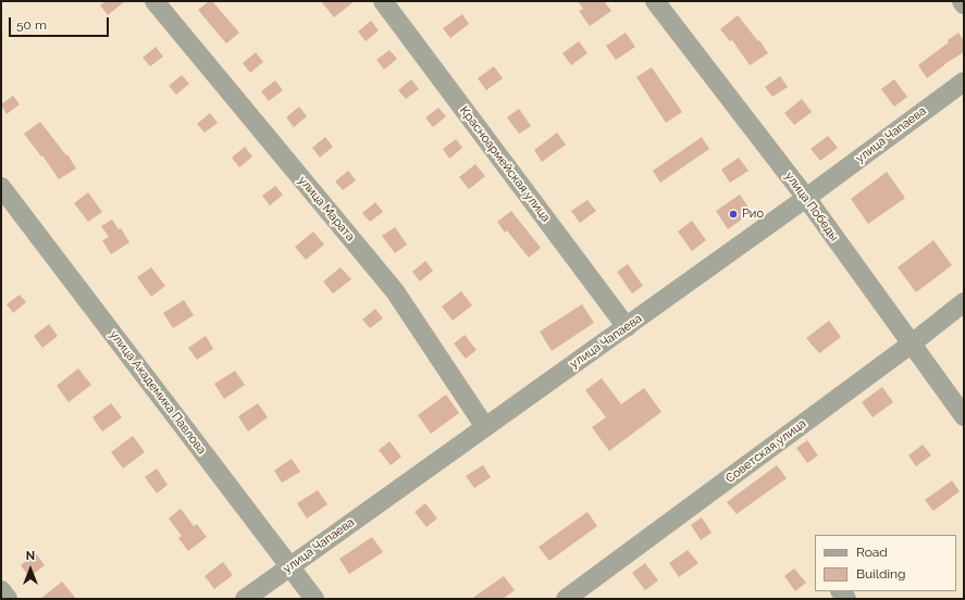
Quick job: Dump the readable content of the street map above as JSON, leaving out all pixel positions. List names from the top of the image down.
{
  "streets": {
    "street": [
      "улица Чапаева",
      "Красноармейская улица",
      "улица Победы",
      "улица Марата",
      "улица Академика Павлова",
      "Советская улица"
    ]
  },
  "crossings": [
    ["улица Чапаева", "Красноармейская улица"],
    ["улица Чапаева", "улица Победы"],
    ["улица Чапаева", "улица Марата"],
    ["улица Чапаева", "улица Академика Павлова"],
    ["улица Победы", "Советская улица"]
  ],
  "places": ["Рио"],
  "legend": ["Road", "Building"],
  "scale_bar": "50 m",
  "north": "top"
}
